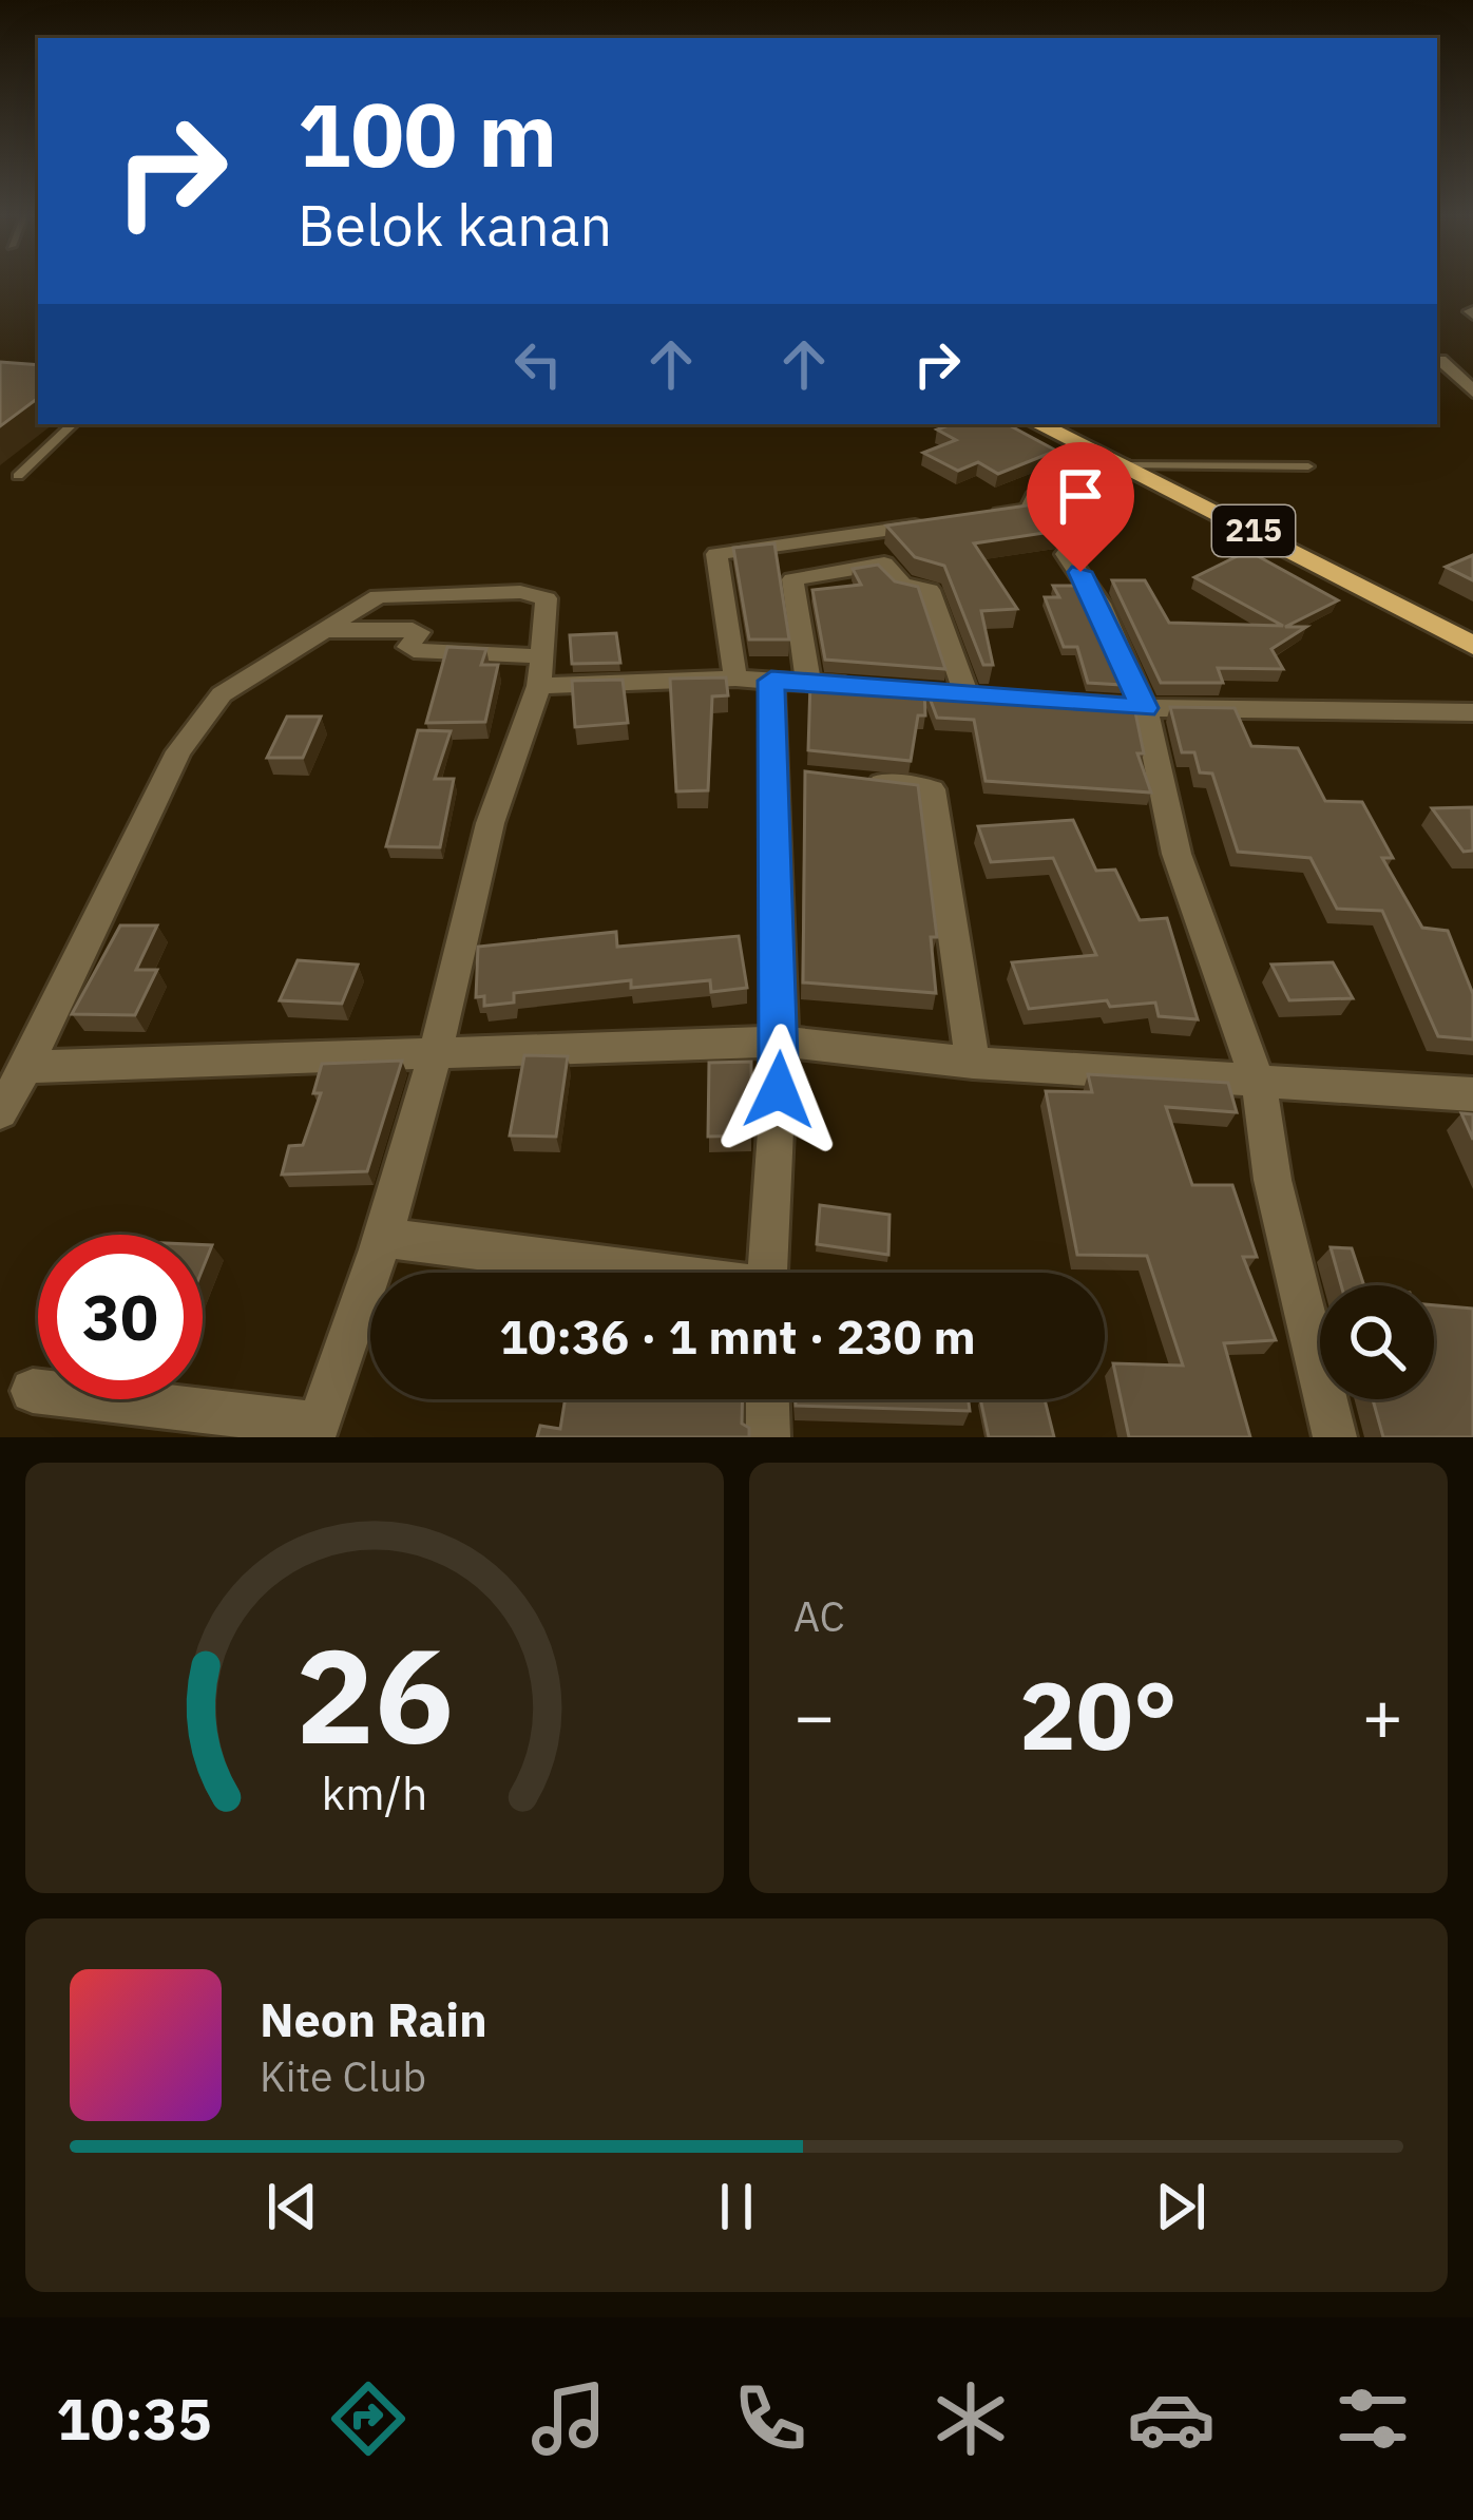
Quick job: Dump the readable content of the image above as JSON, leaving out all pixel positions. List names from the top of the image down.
{
  "streets": {
    "main road": ["215"]
  },
  "page": {
    "turn": ["100 m", "Belok kanan"],
    "limit": "30",
    "trip": "10:36 · 1 mnt · 230 m",
    "tile": "AC",
    "heat": ["−", "20°", "+"],
    "song": ["Neon Rain", "Kite Club"],
    "tabs": "10:35",
    "gauge": ["26", "km/h"]
  }
}
